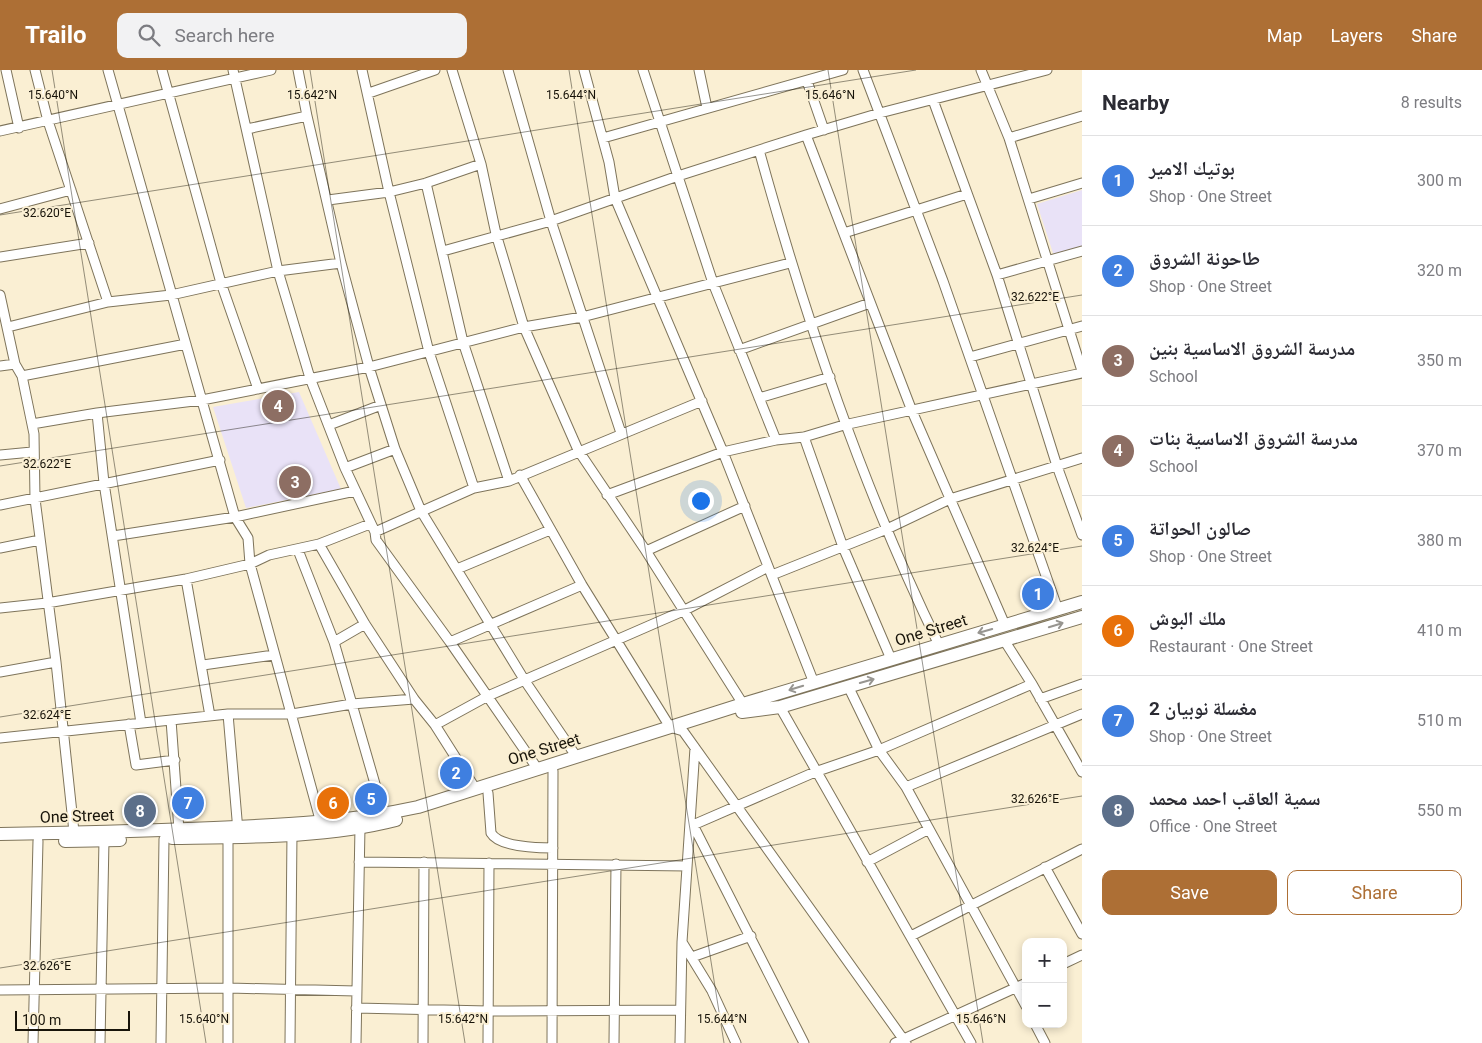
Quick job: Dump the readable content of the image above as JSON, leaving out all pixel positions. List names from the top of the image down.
{
  "streets": {
    "street": ["One Street"]
  },
  "scale_bar": "100 m",
  "page": {
    "header": "Trailo",
    "search": "Search here",
    "nav": ["Map", "Layers", "Share"],
    "heading": ["Nearby", "8 results"],
    "list": [
      {
        "mark": "1",
        "name": "بوتيك الامير",
        "note": "Shop · One Street",
        "value": "300 m"
      },
      {
        "mark": "2",
        "name": "طاحونة الشروق",
        "note": "Shop · One Street",
        "value": "320 m"
      },
      {
        "mark": "3",
        "name": "مدرسة الشروق الاساسية بنين",
        "note": "School",
        "value": "350 m"
      },
      {
        "mark": "4",
        "name": "مدرسة الشروق الاساسية بنات",
        "note": "School",
        "value": "370 m"
      },
      {
        "mark": "5",
        "name": "صالون الحواتة",
        "note": "Shop · One Street",
        "value": "380 m"
      },
      {
        "mark": "6",
        "name": "ملك البوش",
        "note": "Restaurant · One Street",
        "value": "410 m"
      },
      {
        "mark": "7",
        "name": "مغسلة نوبيان 2",
        "note": "Shop · One Street",
        "value": "510 m"
      },
      {
        "mark": "8",
        "name": "سمية العاقب احمد محمد",
        "note": "Office · One Street",
        "value": "550 m"
      }
    ],
    "pins": [
      "4",
      "3",
      "1",
      "2",
      "5",
      "6",
      "7",
      "8"
    ],
    "buttons": ["Save", "Share"],
    "map_buttons": ["+", "−"],
    "scale": "100 m"
  },
  "coordinates": [
    "15.644°N",
    "15.646°N",
    "15.640°N",
    "15.642°N",
    "32.620°E",
    "32.622°E",
    "32.624°E",
    "32.626°E"
  ]
}
